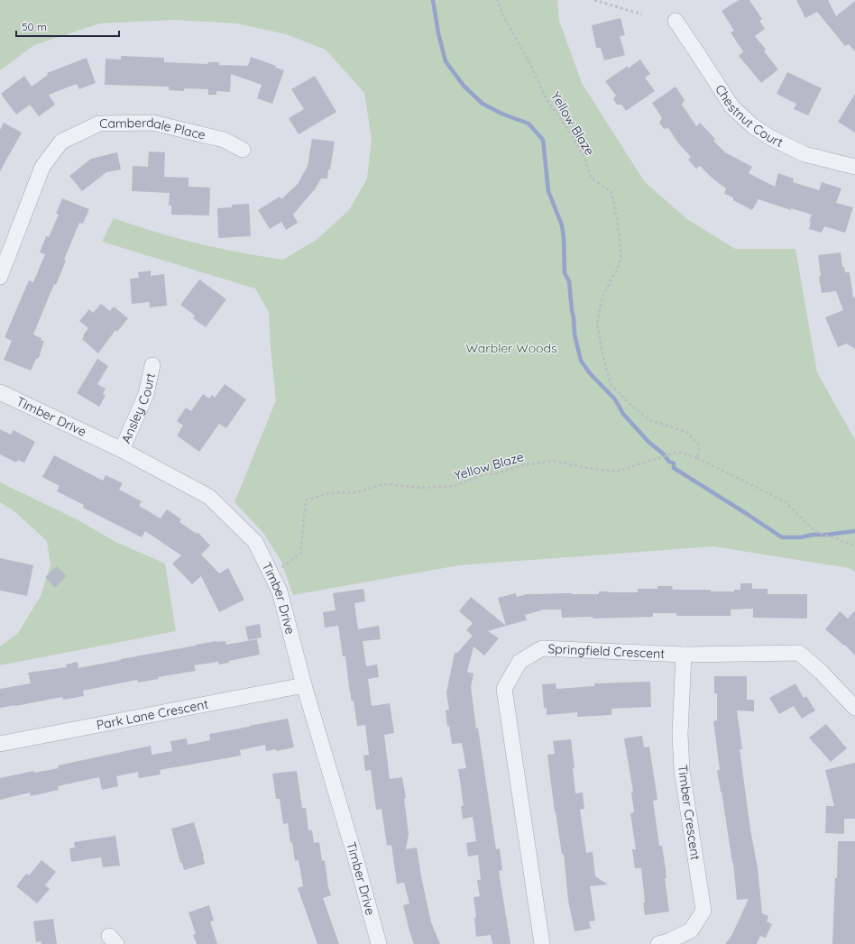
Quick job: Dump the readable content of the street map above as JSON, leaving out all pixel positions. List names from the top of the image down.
{
  "streets": {
    "street": [
      "Chestnut Court",
      "Camberdale Place",
      "Ansley Court",
      "Timber Drive",
      "Springfield Crescent",
      "Park Lane Crescent",
      "Timber Crescent"
    ],
    "path": ["Yellow Blaze"]
  },
  "crossings": [
    ["Yellow Blaze", "Timber Drive"],
    ["Ansley Court", "Timber Drive"],
    ["Timber Drive", "Park Lane Crescent"],
    ["Springfield Crescent", "Timber Crescent"]
  ],
  "parks": ["Warbler Woods"],
  "scale_bar": "50 m"
}
